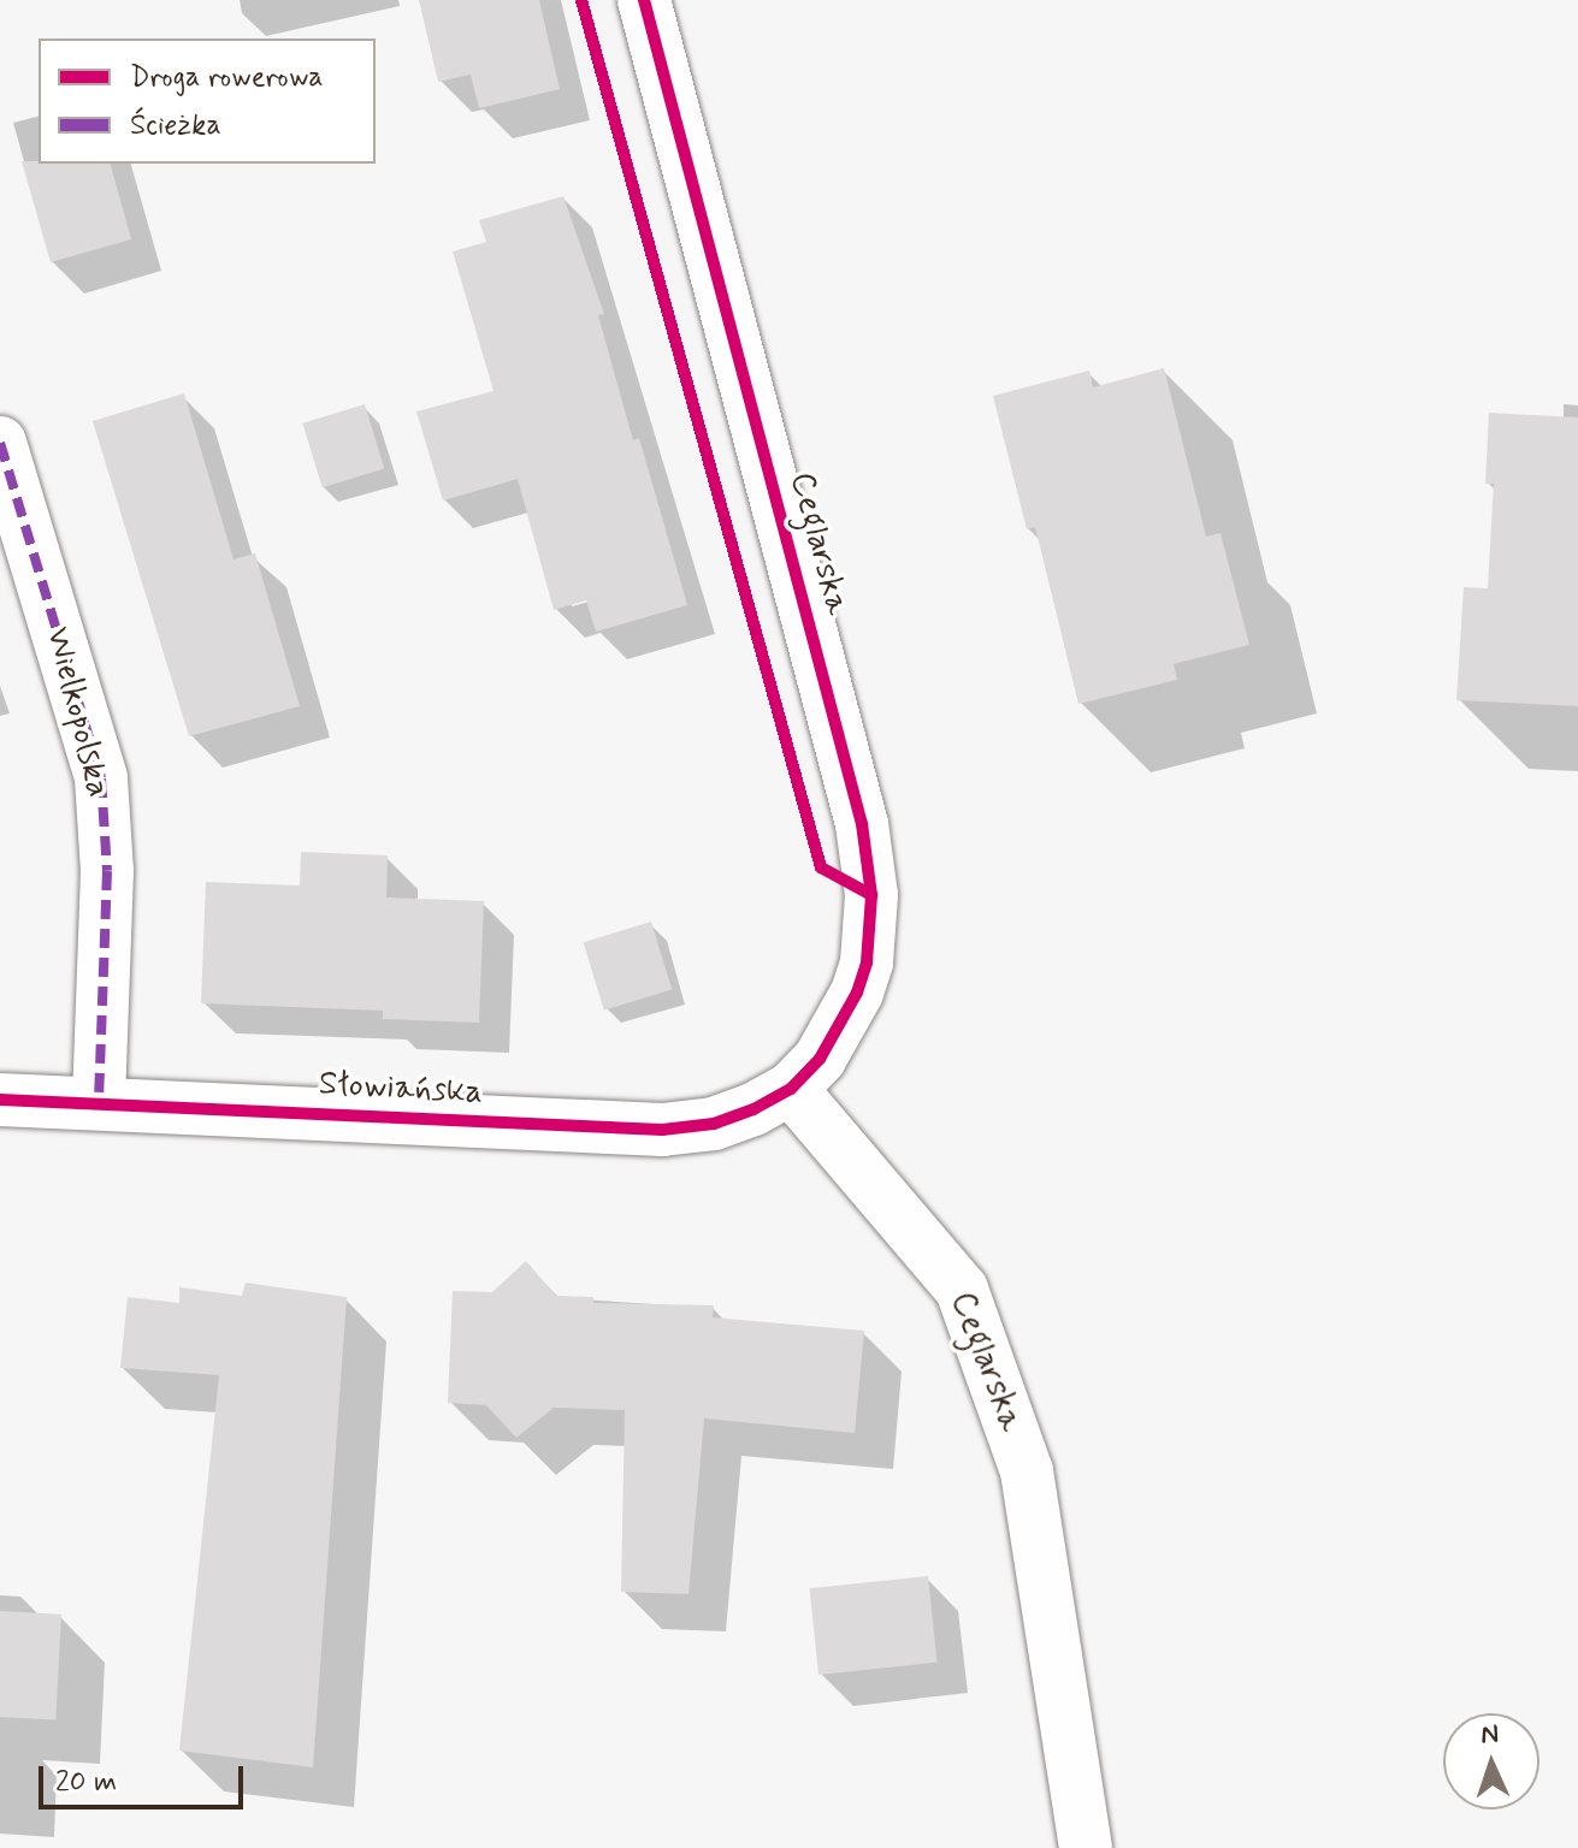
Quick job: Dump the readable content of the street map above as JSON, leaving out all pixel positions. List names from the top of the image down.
{
  "streets": {
    "street": ["Ceglarska", "Wielkopolska", "Słowiańska"]
  },
  "crossings": [
    ["Ceglarska", "Słowiańska"],
    ["Wielkopolska", "Słowiańska"]
  ],
  "legend": ["Droga rowerowa", "Ścieżka"],
  "scale_bar": "20 m",
  "north": "top"
}
